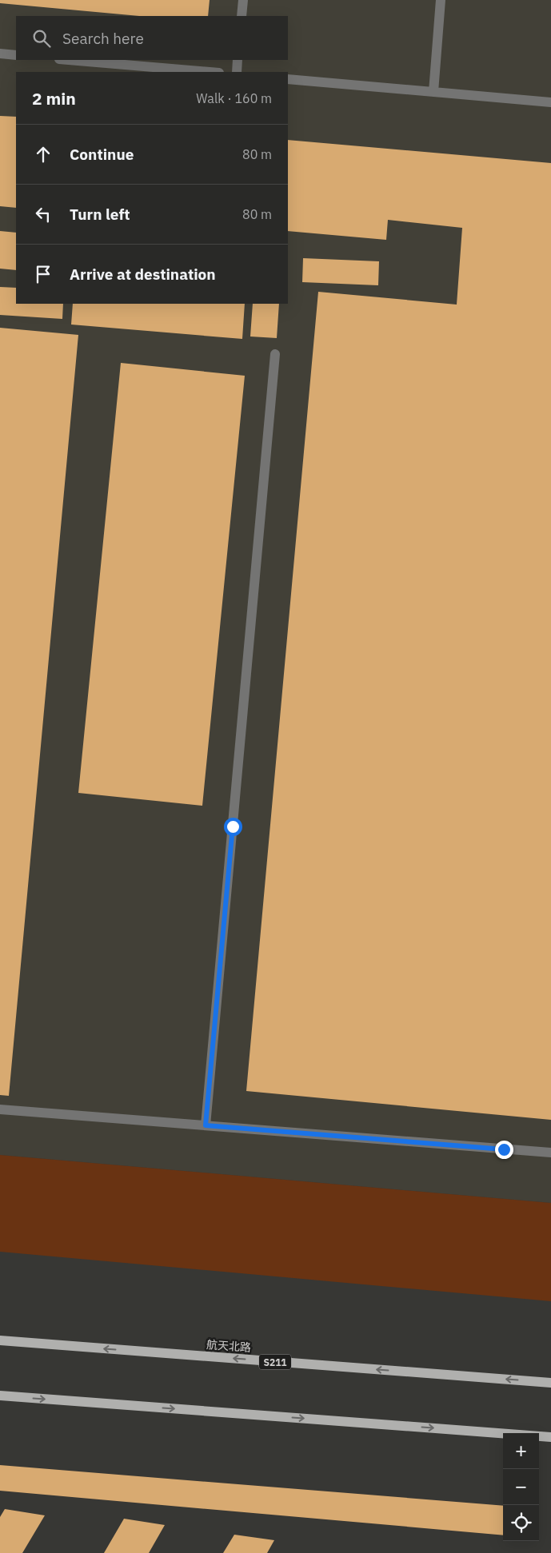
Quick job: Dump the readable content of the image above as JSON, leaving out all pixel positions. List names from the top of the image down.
{
  "streets": {
    "main road": ["航天北路", "S211"]
  },
  "page": {
    "search": "Search here",
    "heading": ["2 min", "Walk · 160 m"],
    "list": [
      ["Continue", "80 m"],
      ["Turn left", "80 m"],
      "Arrive at destination"
    ],
    "map_buttons": ["+", "−"]
  }
}
